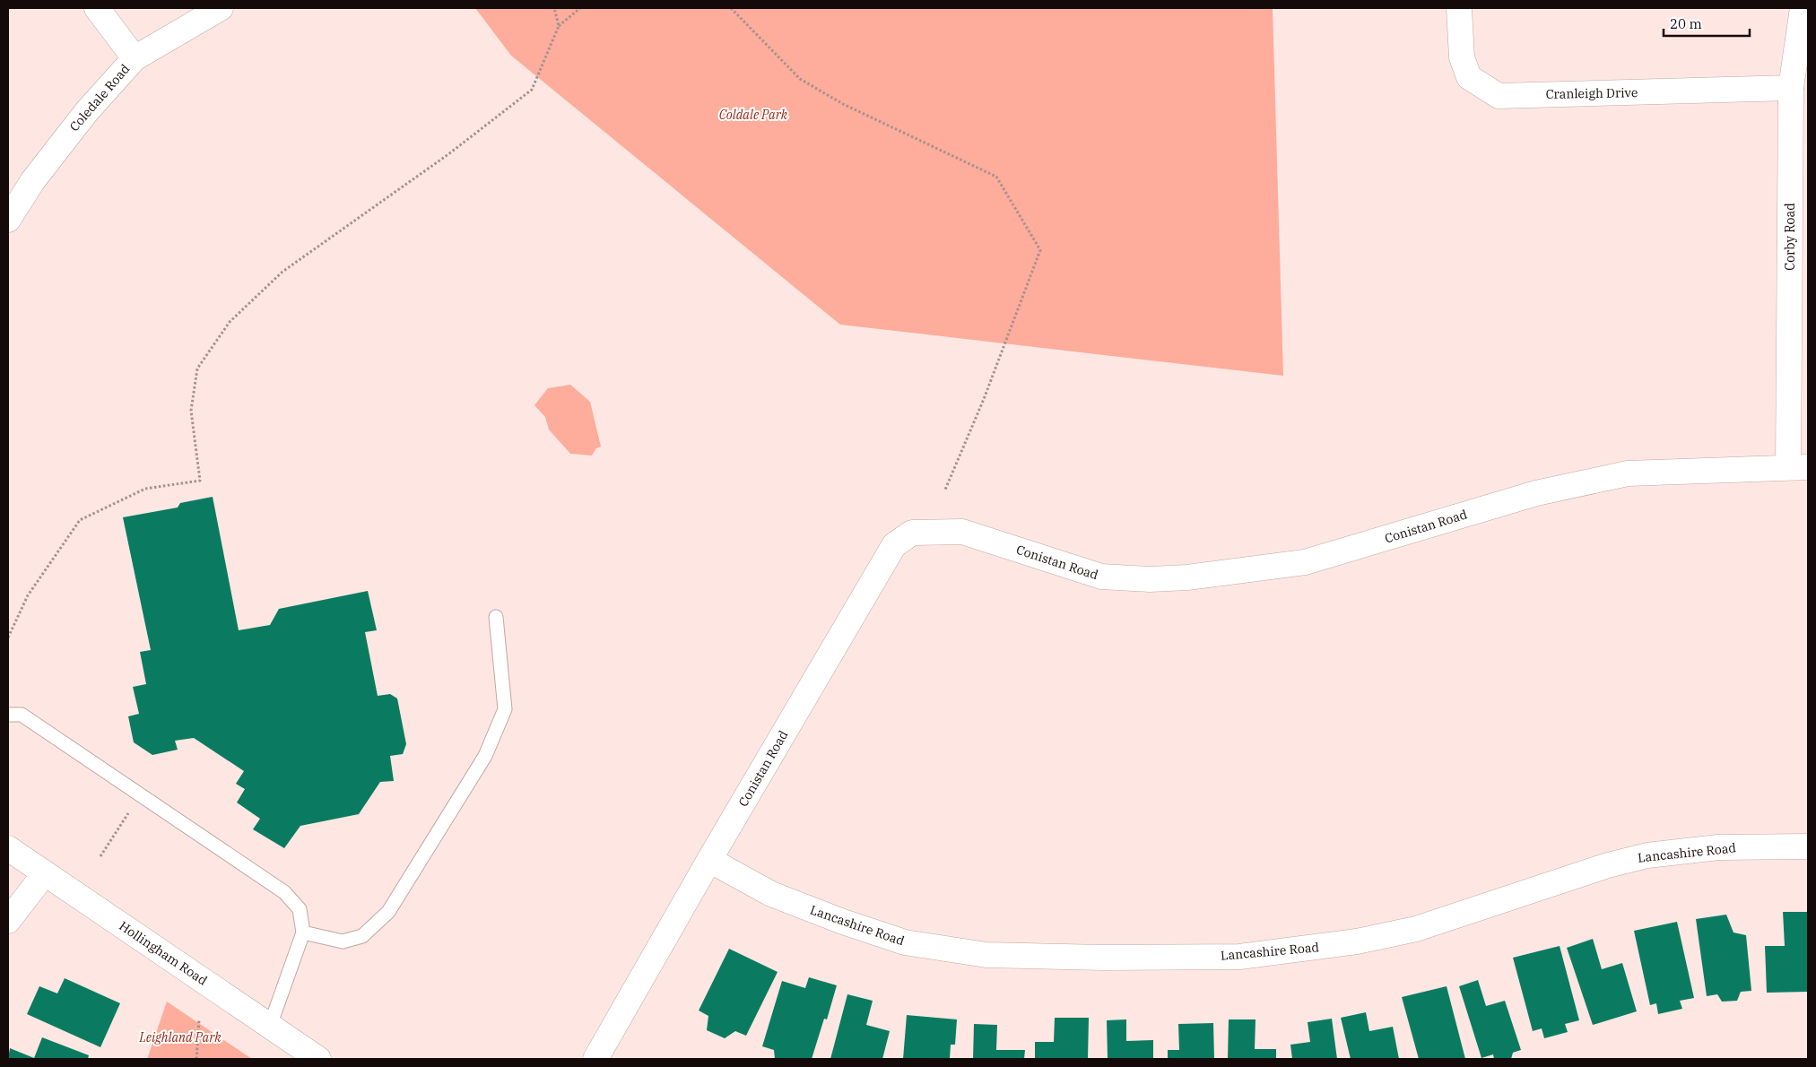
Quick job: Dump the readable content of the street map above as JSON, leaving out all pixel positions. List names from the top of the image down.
{
  "streets": {
    "street": [
      "Cranleigh Drive",
      "Coledale Road",
      "Corby Road",
      "Conistan Road",
      "Lancashire Road",
      "Hollingham Road"
    ]
  },
  "crossings": [
    ["Cranleigh Drive", "Corby Road"],
    ["Corby Road", "Conistan Road"],
    ["Conistan Road", "Lancashire Road"]
  ],
  "parks": ["Coldale Park", "Leighland Park"],
  "scale_bar": "20 m"
}
